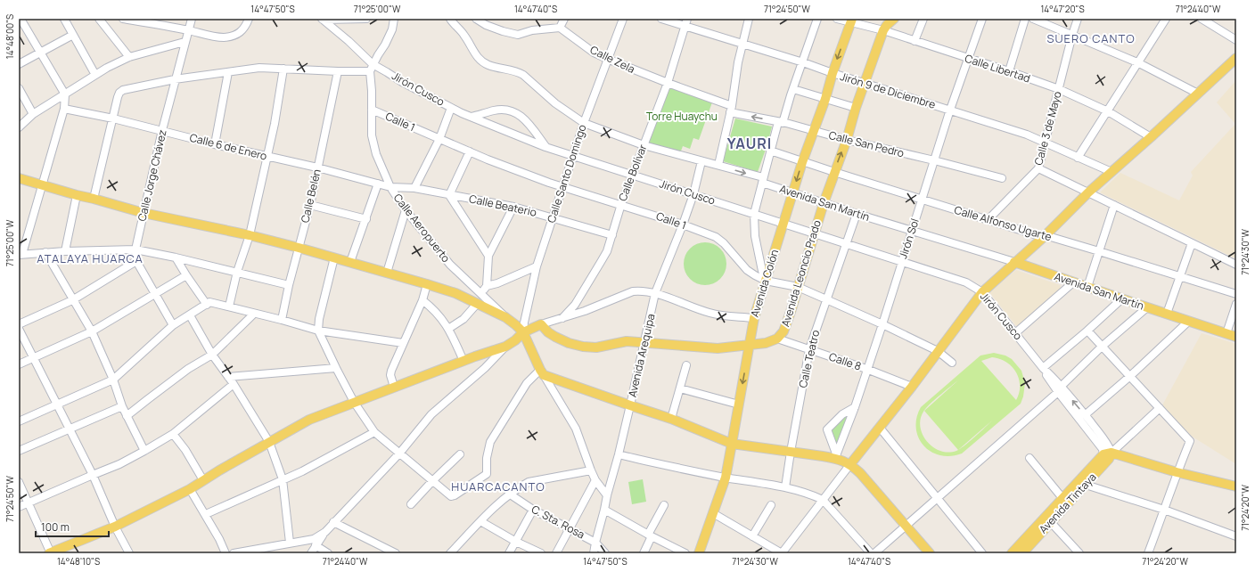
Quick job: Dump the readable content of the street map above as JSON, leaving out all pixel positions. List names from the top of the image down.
{
  "streets": {
    "main road": [
      "Avenida San Martín",
      "Avenida Leoncio Prado",
      "Avenida Colón",
      "Avenida Tintaya"
    ],
    "street": [
      "Calle Zela",
      "Calle Libertad",
      "Jirón Cusco",
      "Jirón 9 de Diciembre",
      "Calle 1",
      "Calle 3 de Mayo",
      "Calle San Pedro",
      "Calle 6 de Enero",
      "Calle Bolívar",
      "Calle Santo Domingo",
      "Calle Jorge Chávez",
      "Calle Belén",
      "Calle Beaterio",
      "Calle Alfonso Ugarte",
      "Calle Aeropuerto",
      "Jirón Sol",
      "Avenida Arequipa",
      "Calle Teatro",
      "Calle 8",
      "C. Sta. Rosa"
    ]
  },
  "crossings": [
    ["Calle Zela", "Calle San Pedro"],
    ["Calle Zela", "Calle Bolívar"],
    ["Calle Zela", "Calle Santo Domingo"],
    ["Calle Libertad", "Calle 3 de Mayo"],
    ["Calle Libertad", "Jirón Sol"],
    ["Calle Libertad", "Avenida Leoncio Prado"],
    ["Calle Libertad", "Avenida Colón"],
    ["Jirón Cusco", "Calle Bolívar"],
    ["Jirón Cusco", "Calle Santo Domingo"],
    ["Jirón Cusco", "Calle Aeropuerto"],
    ["Jirón Cusco", "Jirón Sol"],
    ["Jirón Cusco", "Avenida Leoncio Prado"],
    ["Jirón Cusco", "Avenida Colón"],
    ["Jirón Cusco", "Avenida Arequipa"],
    ["Jirón Cusco", "Calle Teatro"],
    ["Jirón Cusco", "Avenida Tintaya"],
    ["Jirón 9 de Diciembre", "Calle 3 de Mayo"],
    ["Jirón 9 de Diciembre", "Calle Bolívar"],
    ["Jirón 9 de Diciembre", "Jirón Sol"],
    ["Jirón 9 de Diciembre", "Avenida Leoncio Prado"],
    ["Jirón 9 de Diciembre", "Avenida Colón"],
    ["Calle 1", "Calle Bolívar"],
    ["Calle 1", "Calle Santo Domingo"],
    ["Calle 1", "Calle Aeropuerto"],
    ["Calle 1", "Jirón Sol"],
    ["Calle 1", "Avenida Leoncio Prado"],
    ["Calle 1", "Avenida Colón"],
    ["Calle 1", "Avenida Arequipa"],
    ["Calle 1", "Calle Teatro"],
    ["Calle 3 de Mayo", "Calle Alfonso Ugarte"],
    ["Calle San Pedro", "Jirón Sol"],
    ["Calle San Pedro", "Avenida Leoncio Prado"],
    ["Calle San Pedro", "Avenida Colón"],
    ["Calle 6 de Enero", "Calle Jorge Chávez"],
    ["Calle 6 de Enero", "Calle Belén"],
    ["Calle 6 de Enero", "Calle Beaterio"],
    ["Calle 6 de Enero", "Calle Aeropuerto"],
    ["Calle Bolívar", "Avenida San Martín"],
    ["Calle Bolívar", "Calle Beaterio"],
    ["Calle Santo Domingo", "Avenida San Martín"],
    ["Calle Santo Domingo", "Calle Beaterio"],
    ["Avenida San Martín", "Jirón Sol"],
    ["Avenida San Martín", "Avenida Leoncio Prado"],
    ["Avenida San Martín", "Avenida Colón"],
    ["Avenida San Martín", "Avenida Arequipa"],
    ["Avenida San Martín", "Calle Teatro"],
    ["Calle Beaterio", "Calle Aeropuerto"],
    ["Calle Alfonso Ugarte", "Jirón Sol"],
    ["Calle Alfonso Ugarte", "Avenida Leoncio Prado"],
    ["Calle Alfonso Ugarte", "Avenida Colón"],
    ["Jirón Sol", "Calle 8"],
    ["Avenida Leoncio Prado", "Avenida Colón"],
    ["Avenida Leoncio Prado", "Avenida Arequipa"],
    ["Avenida Leoncio Prado", "Calle 8"],
    ["Avenida Arequipa", "C. Sta. Rosa"],
    ["Calle Teatro", "Calle 8"]
  ],
  "districts": [
    "SUERO CANTO",
    "YAURI",
    "ATALAYA HUARCA",
    "HUARCACANTO"
  ],
  "parks": ["Torre Huaychu"],
  "scale_bar": "100 m",
  "coordinates": [
    "14°47'50\"S",
    "71°25'00\"W",
    "14°47'40\"S",
    "71°24'50\"W",
    "14°47'20\"S",
    "71°24'40\"W",
    "14°48'00\"S",
    "71°24'30\"W",
    "71°24'20\"W",
    "14°48'10\"S"
  ]
}
